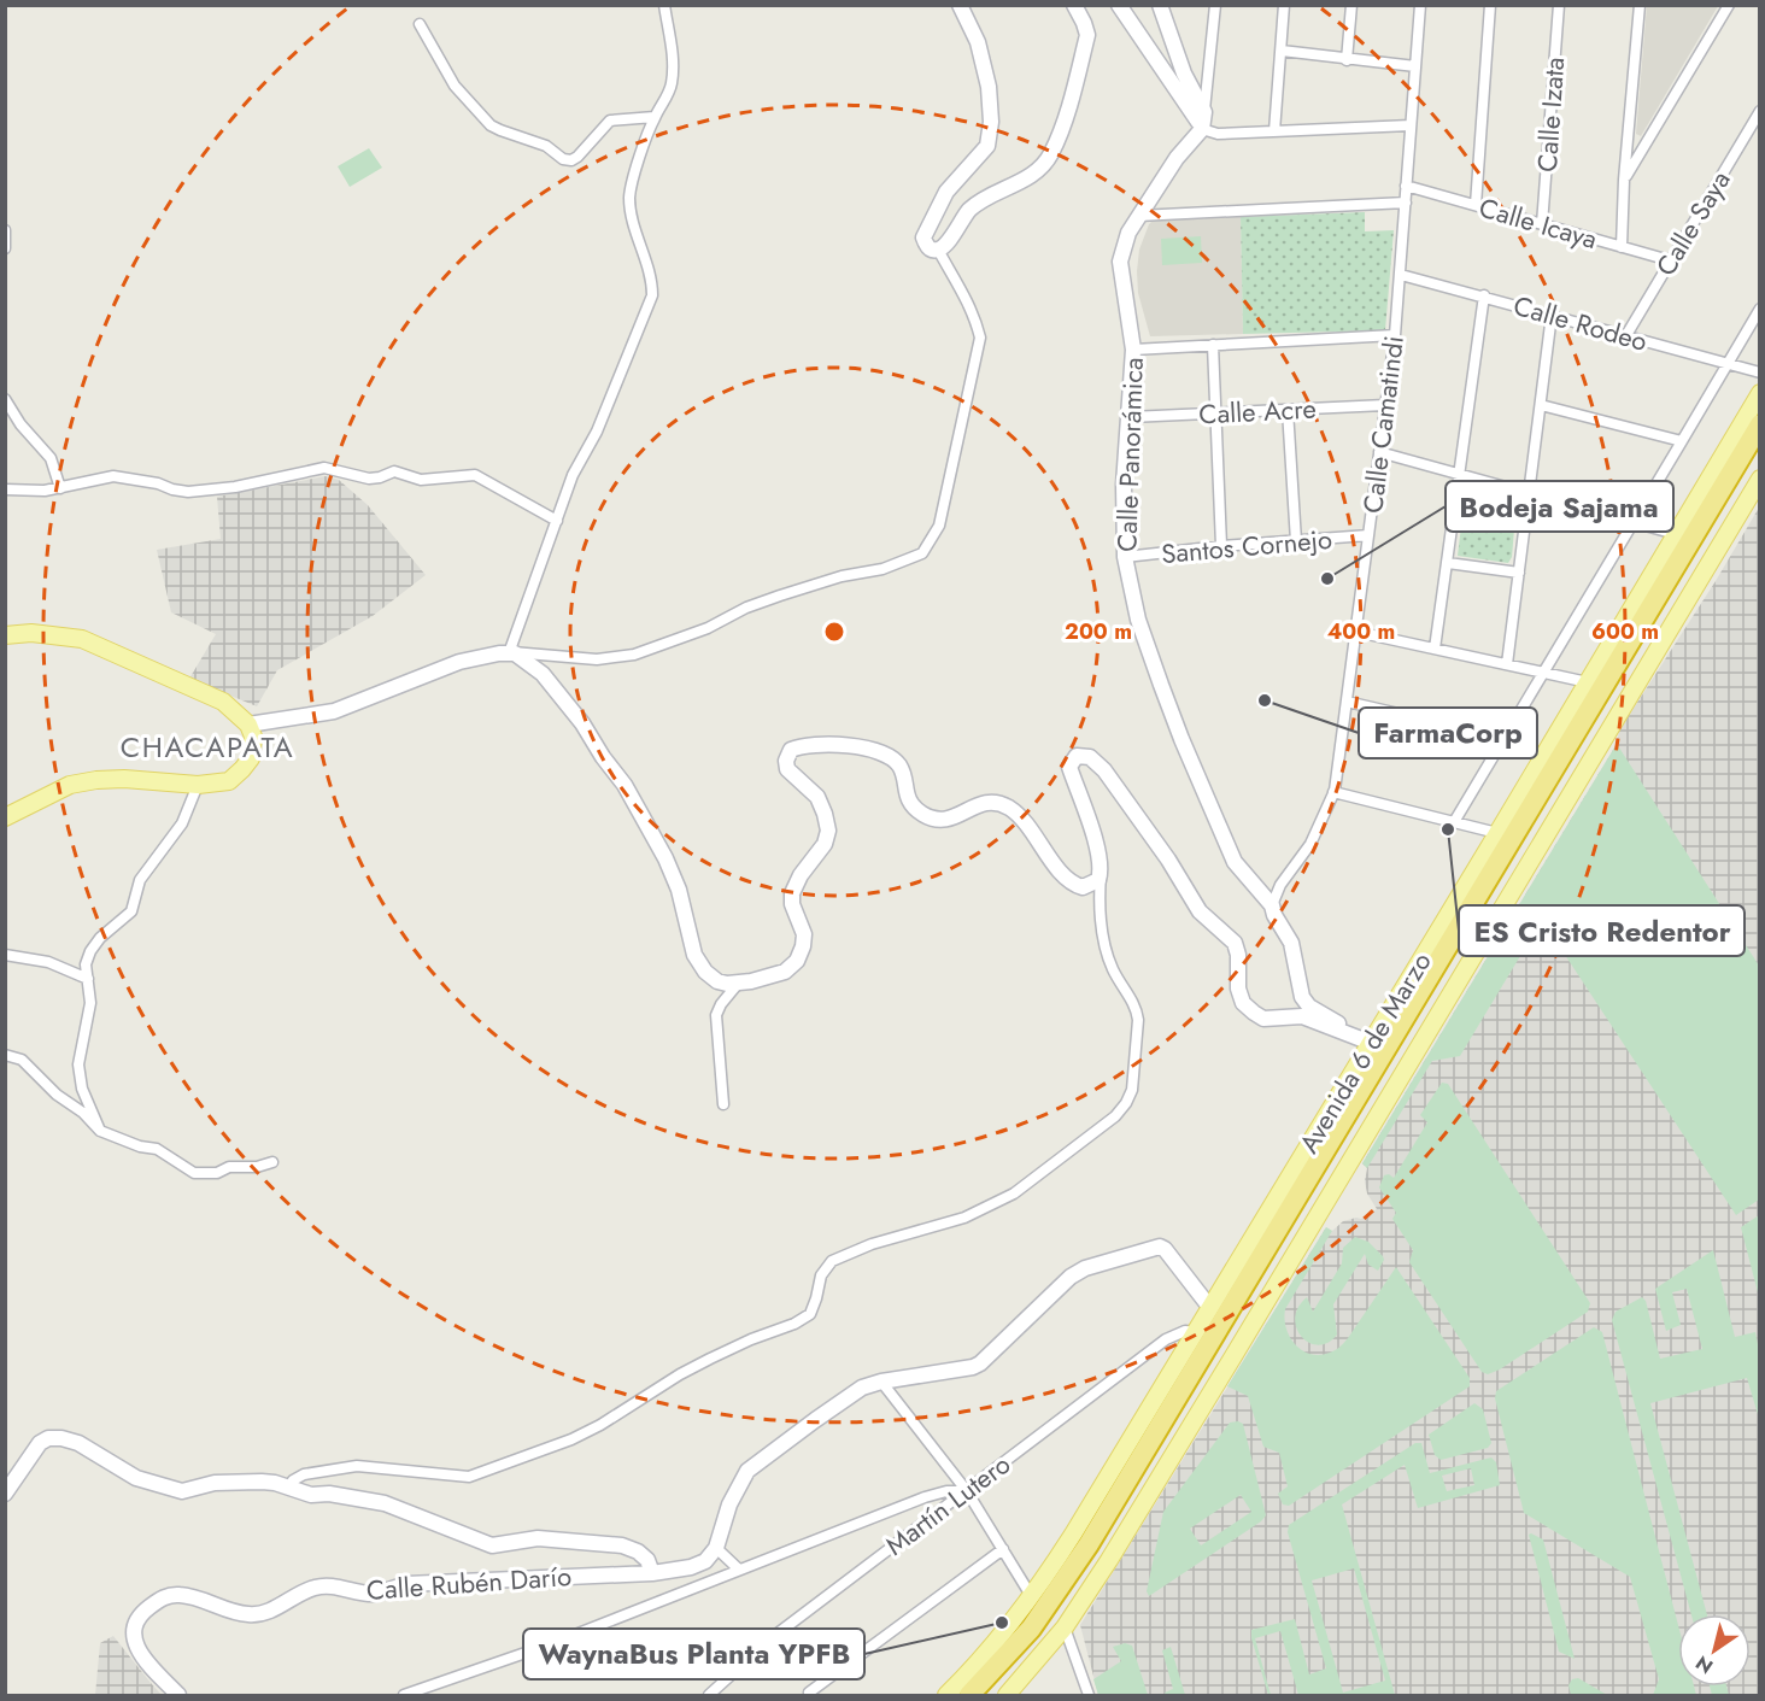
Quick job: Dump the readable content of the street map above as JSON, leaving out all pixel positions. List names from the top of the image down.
{
  "streets": {
    "highway": ["Avenida 6 de Marzo"],
    "street": [
      "Calle Izata",
      "Calle Icaya",
      "Calle Saya",
      "Calle Rodeo",
      "Calle Acre",
      "Calle Camatindi",
      "Calle Panorámica",
      "Santos Cornejo",
      "Martín Lutero",
      "Calle Rubén Darío"
    ]
  },
  "crossings": [
    ["Calle Izata", "Calle Icaya"],
    ["Calle Icaya", "Calle Saya"],
    ["Calle Icaya", "Calle Camatindi"],
    ["Calle Saya", "Calle Rodeo"],
    ["Calle Rodeo", "Calle Camatindi"],
    ["Calle Acre", "Calle Camatindi"],
    ["Calle Acre", "Calle Panorámica"],
    ["Calle Camatindi", "Calle Panorámica"],
    ["Calle Camatindi", "Santos Cornejo"],
    ["Calle Panorámica", "Santos Cornejo"],
    ["Avenida 6 de Marzo", "Martín Lutero"]
  ],
  "districts": ["CHACAPATA"],
  "places": [
    "Bodeja Sajama",
    "FarmaCorp",
    "ES Cristo Redentor",
    "WaynaBus Planta YPFB"
  ],
  "north": "bottom left",
  "rings": ["200 m", "400 m", "600 m"]
}
